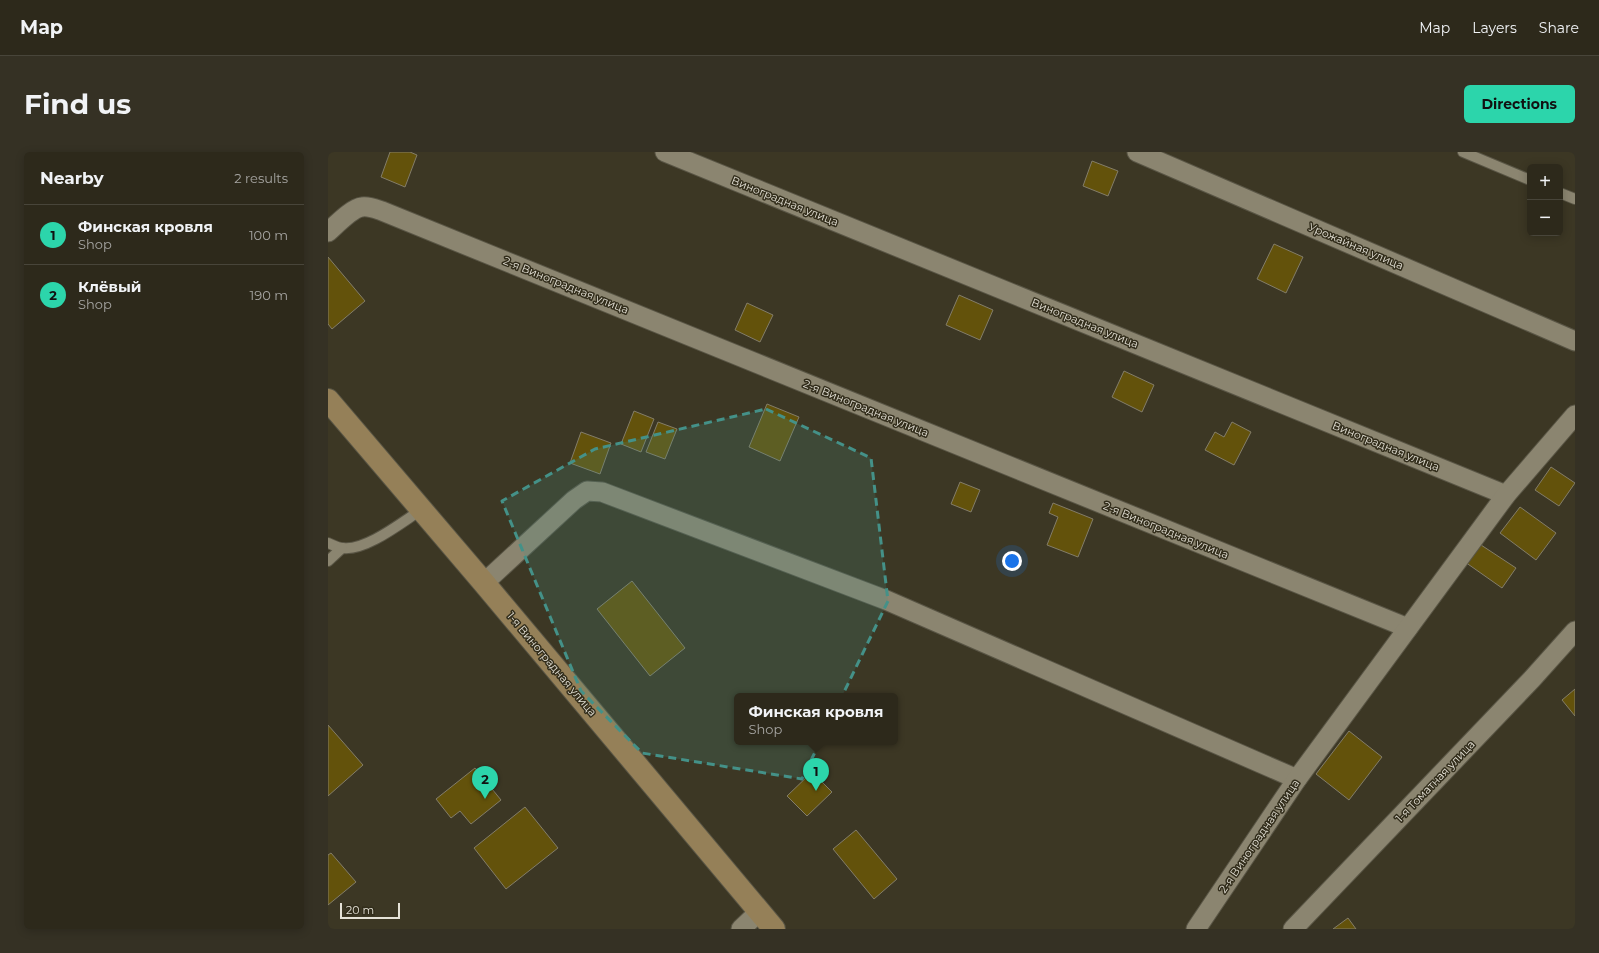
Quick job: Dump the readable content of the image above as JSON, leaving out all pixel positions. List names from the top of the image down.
{
  "streets": {
    "main road": ["1-я Виноградная улица"],
    "street": [
      "Виноградная улица",
      "Урожайная улица",
      "2-я Виноградная улица",
      "1-я Томатная улица"
    ]
  },
  "crossings": [
    ["Виноградная улица", "2-я Виноградная улица"]
  ],
  "scale_bar": "20 m",
  "page": {
    "header": "Map",
    "nav": ["Map", "Layers", "Share"],
    "buttons": "Directions",
    "title": "Find us",
    "heading": ["Nearby", "2 results"],
    "map_buttons": ["+", "−"],
    "list": [
      {
        "mark": "1",
        "name": "Финская кровля",
        "note": "Shop",
        "value": "100 m"
      },
      {
        "mark": "2",
        "name": "Клёвый",
        "note": "Shop",
        "value": "190 m"
      }
    ],
    "popup": ["Финская кровля", "Shop"],
    "pins": ["1", "2"],
    "scale": "20 m"
  }
}
